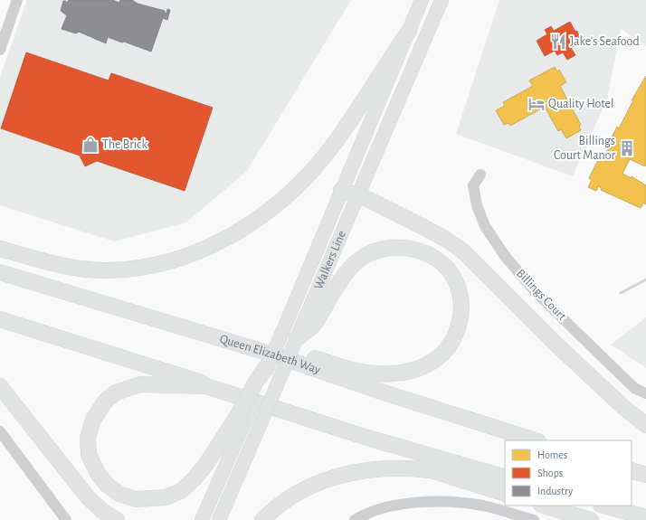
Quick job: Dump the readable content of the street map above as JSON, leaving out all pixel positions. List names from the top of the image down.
{
  "streets": {
    "highway": ["Queen Elizabeth Way"],
    "main road": ["Walkers Line"],
    "street": ["Billings Court"]
  },
  "crossings": [
    ["Walkers Line", "Queen Elizabeth Way"]
  ],
  "places": {
    "restaurant": ["Jake's Seafood"],
    "hotel": ["Quality Hotel"],
    "shop": ["The Brick"],
    "building": ["Billings Court Manor"]
  },
  "legend": ["Homes", "Shops", "Industry"]
}
